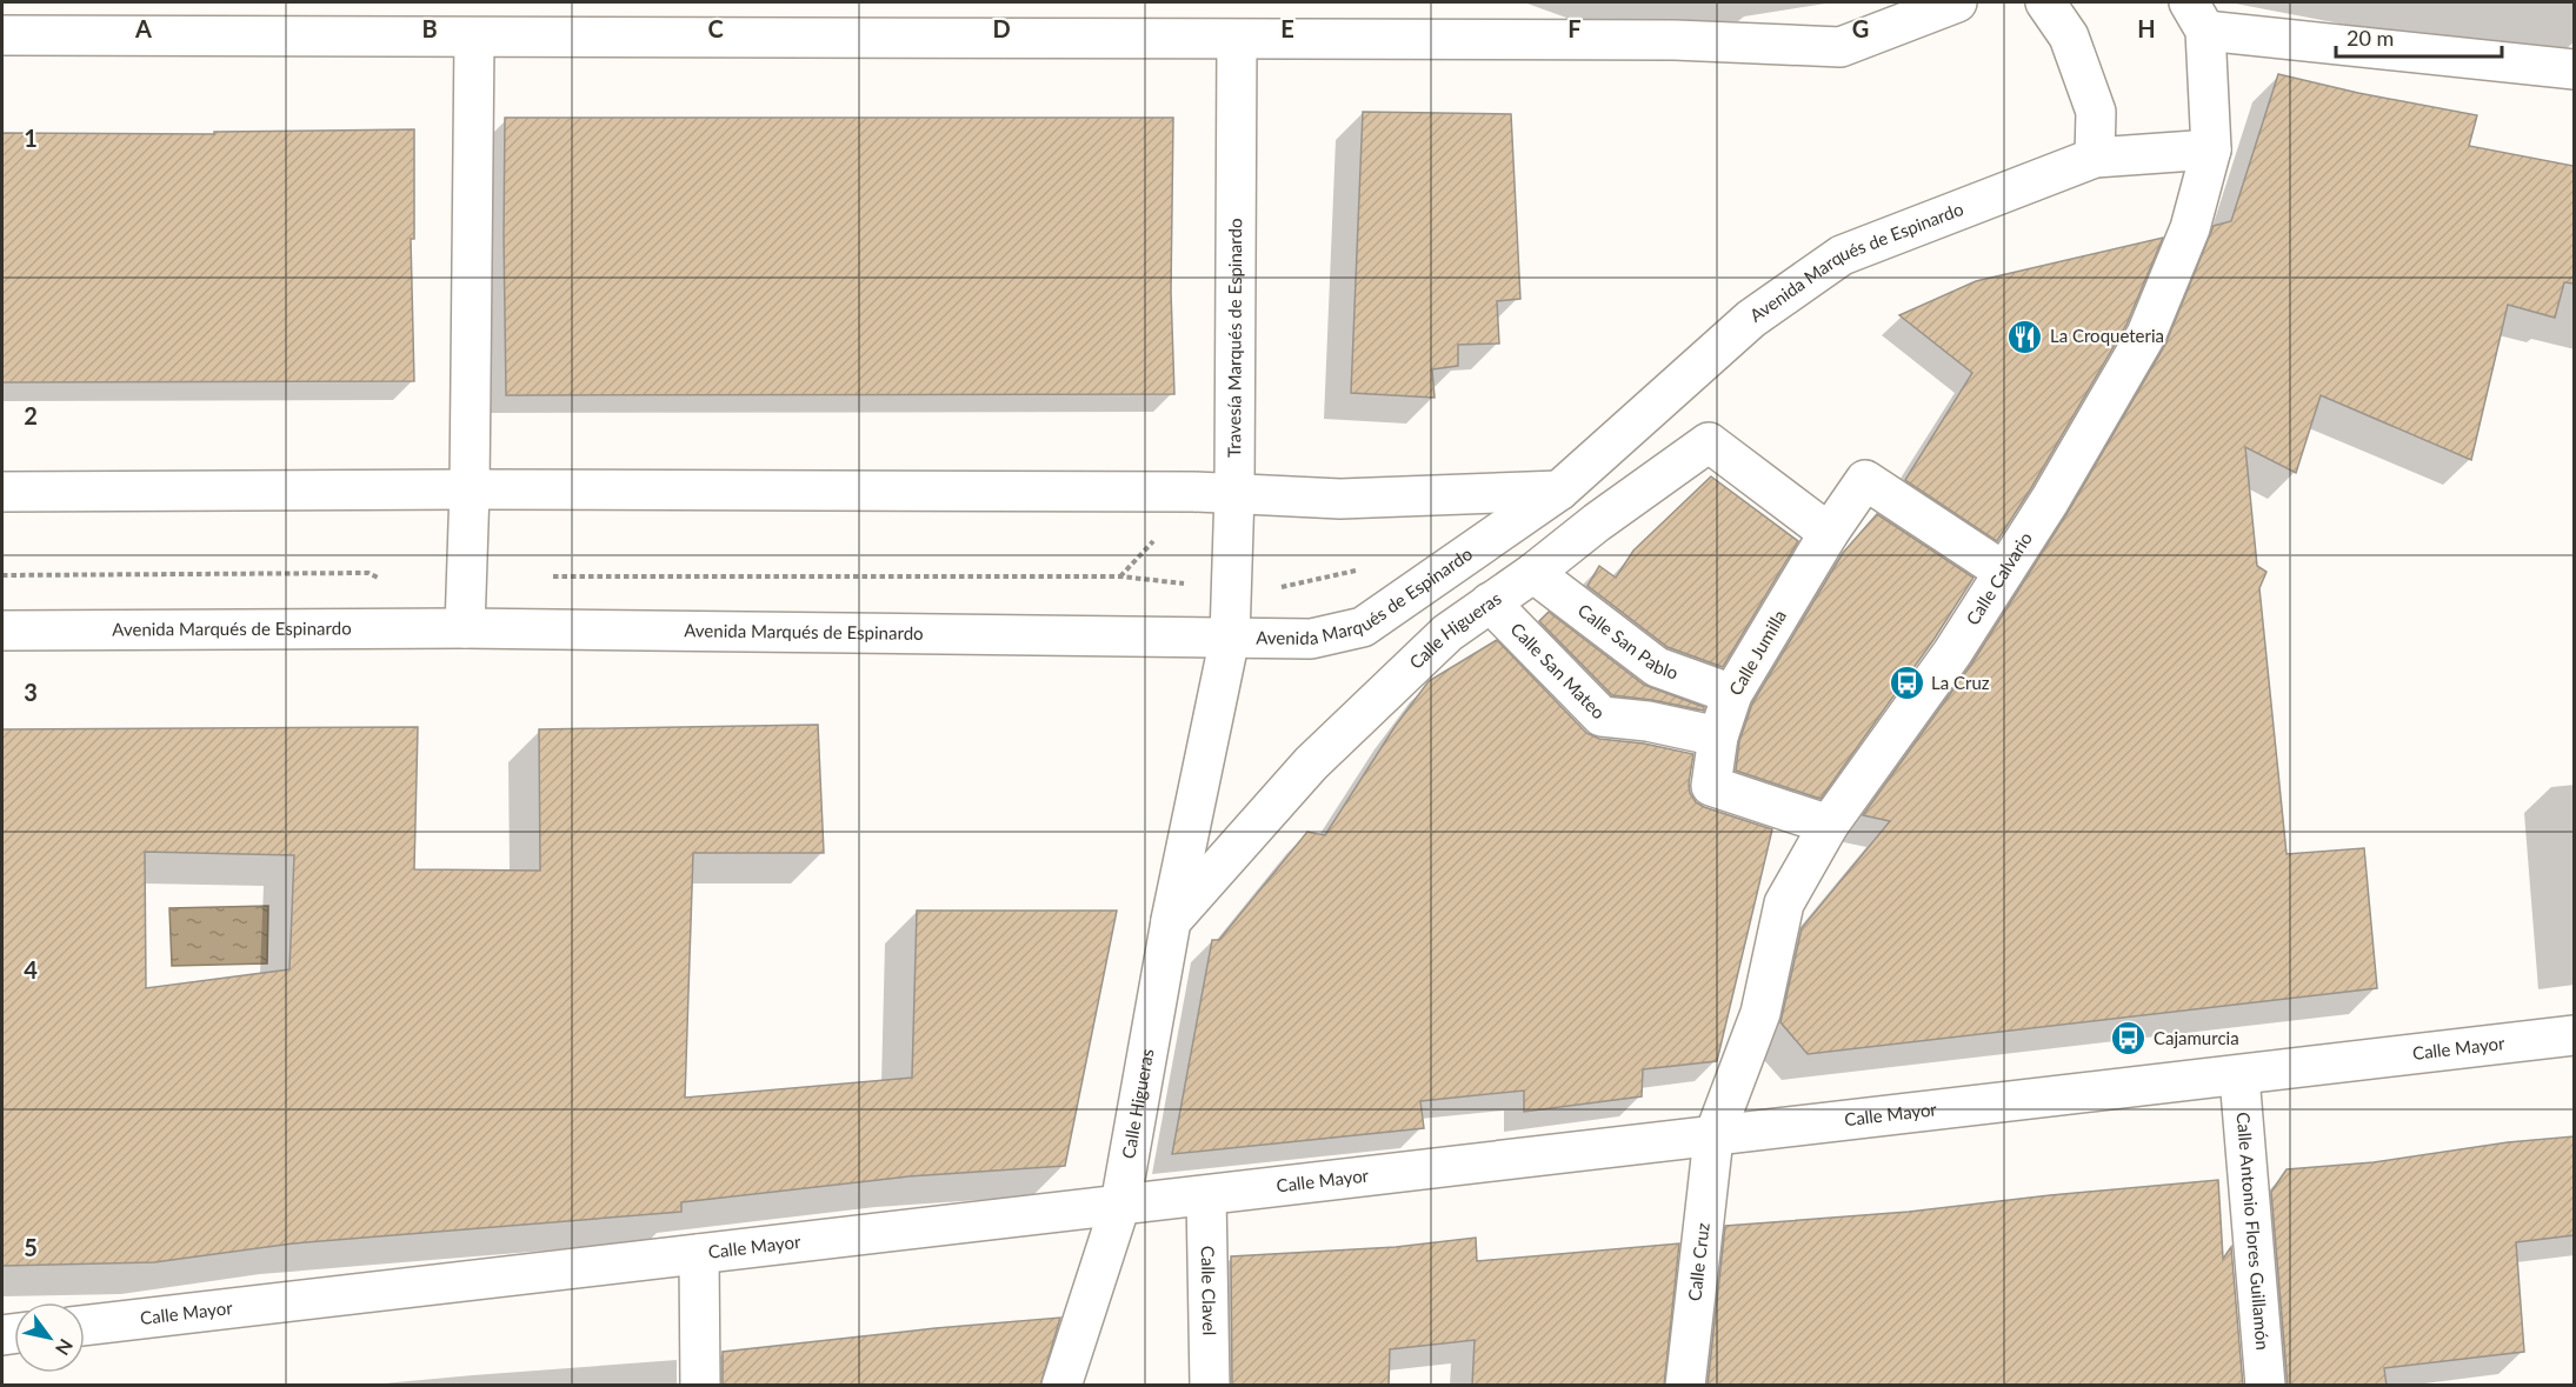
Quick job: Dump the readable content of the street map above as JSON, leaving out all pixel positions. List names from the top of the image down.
{
  "streets": {
    "street": [
      "Avenida Marqués de Espinardo",
      "Travesía Marqués de Espinardo",
      "Calle Calvario",
      "Calle Higueras",
      "Calle San Pablo",
      "Calle Jumilla",
      "Calle San Mateo",
      "Calle Mayor",
      "Calle Antonio Flores Guillamón",
      "Calle Cruz",
      "Calle Clavel"
    ]
  },
  "crossings": [
    ["Avenida Marqués de Espinardo", "Travesía Marqués de Espinardo"],
    ["Avenida Marqués de Espinardo", "Calle Calvario"],
    ["Travesía Marqués de Espinardo", "Calle Higueras"],
    ["Calle Calvario", "Calle Jumilla"],
    ["Calle Calvario", "Calle Mayor"],
    ["Calle Calvario", "Calle Cruz"],
    ["Calle Higueras", "Calle San Pablo"],
    ["Calle Higueras", "Calle Jumilla"],
    ["Calle Higueras", "Calle San Mateo"],
    ["Calle Higueras", "Calle Mayor"],
    ["Calle San Pablo", "Calle Jumilla"],
    ["Calle Jumilla", "Calle San Mateo"],
    ["Calle Mayor", "Calle Antonio Flores Guillamón"],
    ["Calle Mayor", "Calle Cruz"],
    ["Calle Mayor", "Calle Clavel"]
  ],
  "places": {
    "restaurant": ["La Croqueteria"],
    "bus stop": ["La Cruz", "Cajamurcia"]
  },
  "scale_bar": "20 m",
  "north": "bottom right",
  "grid": {
    "columns": [
      "A",
      "B",
      "C",
      "D",
      "E",
      "F",
      "G",
      "H"
    ],
    "rows": [
      "1",
      "2",
      "3",
      "4",
      "5"
    ]
  }
}
